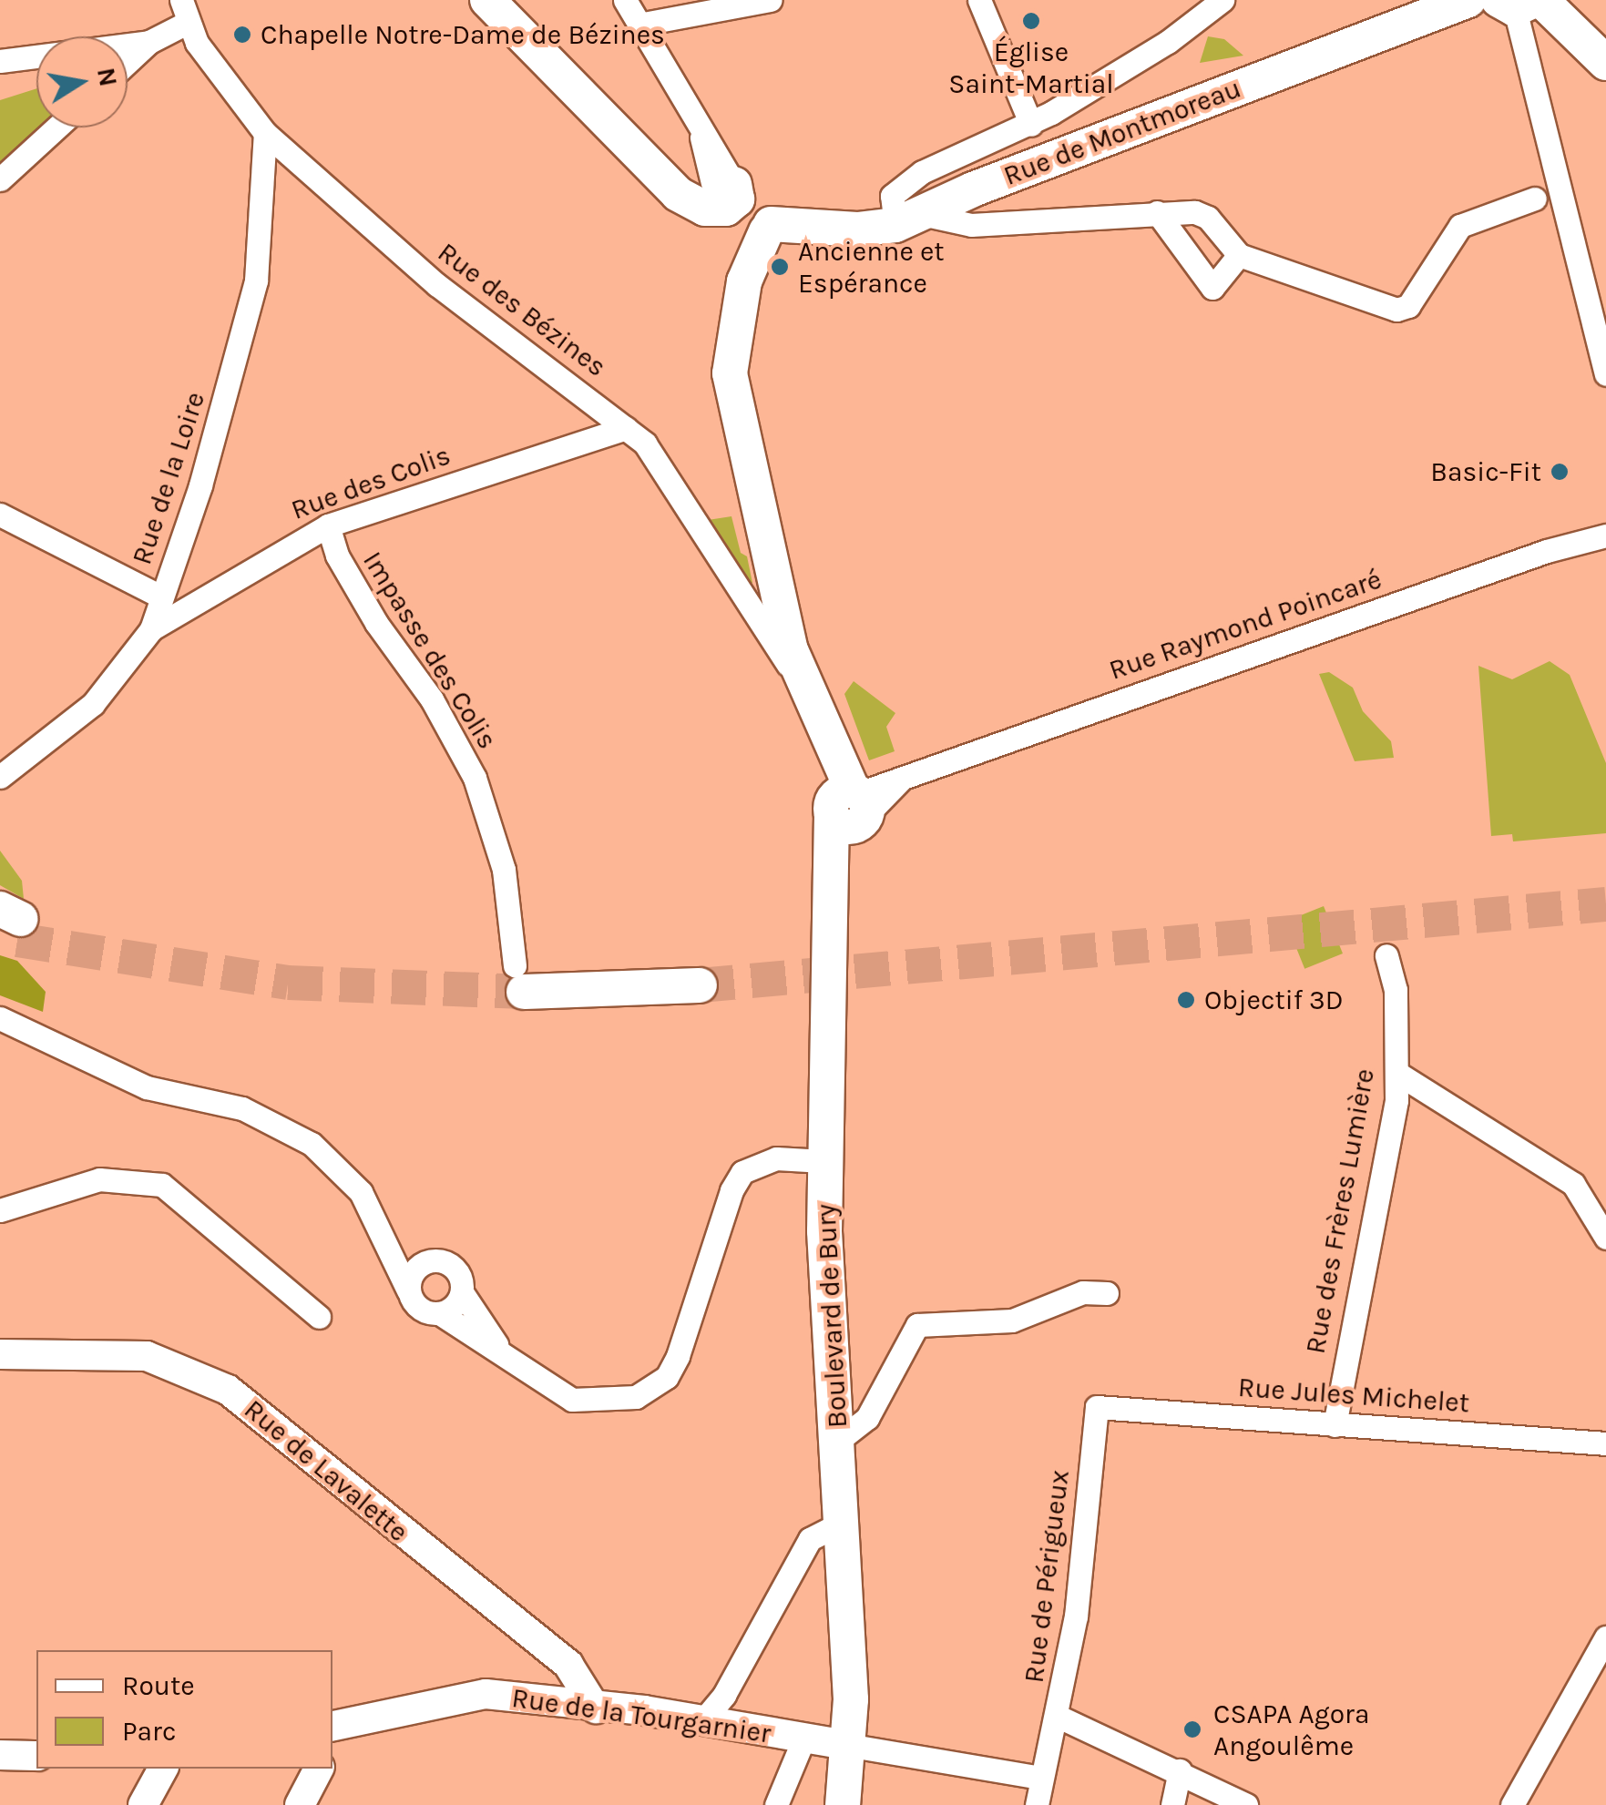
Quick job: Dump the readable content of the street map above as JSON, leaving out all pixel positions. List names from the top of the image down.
{
  "streets": {
    "main road": ["Rue de Montmoreau", "Boulevard de Bury"],
    "street": [
      "Rue des Bézines",
      "Rue de la Loire",
      "Rue des Colis",
      "Rue Raymond Poincaré",
      "Impasse des Colis",
      "Rue des Frères Lumière",
      "Rue Jules Michelet",
      "Rue de Lavalette",
      "Rue de Périgueux",
      "Rue de la Tourgarnier"
    ]
  },
  "crossings": [
    ["Rue des Bézines", "Rue de la Loire"],
    ["Rue des Bézines", "Rue des Colis"],
    ["Rue de la Loire", "Rue des Colis"],
    ["Rue des Colis", "Impasse des Colis"],
    ["Rue Raymond Poincaré", "Boulevard de Bury"],
    ["Rue des Frères Lumière", "Rue Jules Michelet"],
    ["Boulevard de Bury", "Rue de la Tourgarnier"],
    ["Rue Jules Michelet", "Rue de Périgueux"],
    ["Rue de Lavalette", "Rue de la Tourgarnier"]
  ],
  "places": [
    "Église Saint-Martial",
    "Chapelle Notre-Dame de Bézines",
    "Ancienne et Espérance",
    "Basic-Fit",
    "Objectif 3D",
    "CSAPA Agora Angoulême"
  ],
  "legend": ["Route", "Parc"],
  "north": "right"
}
